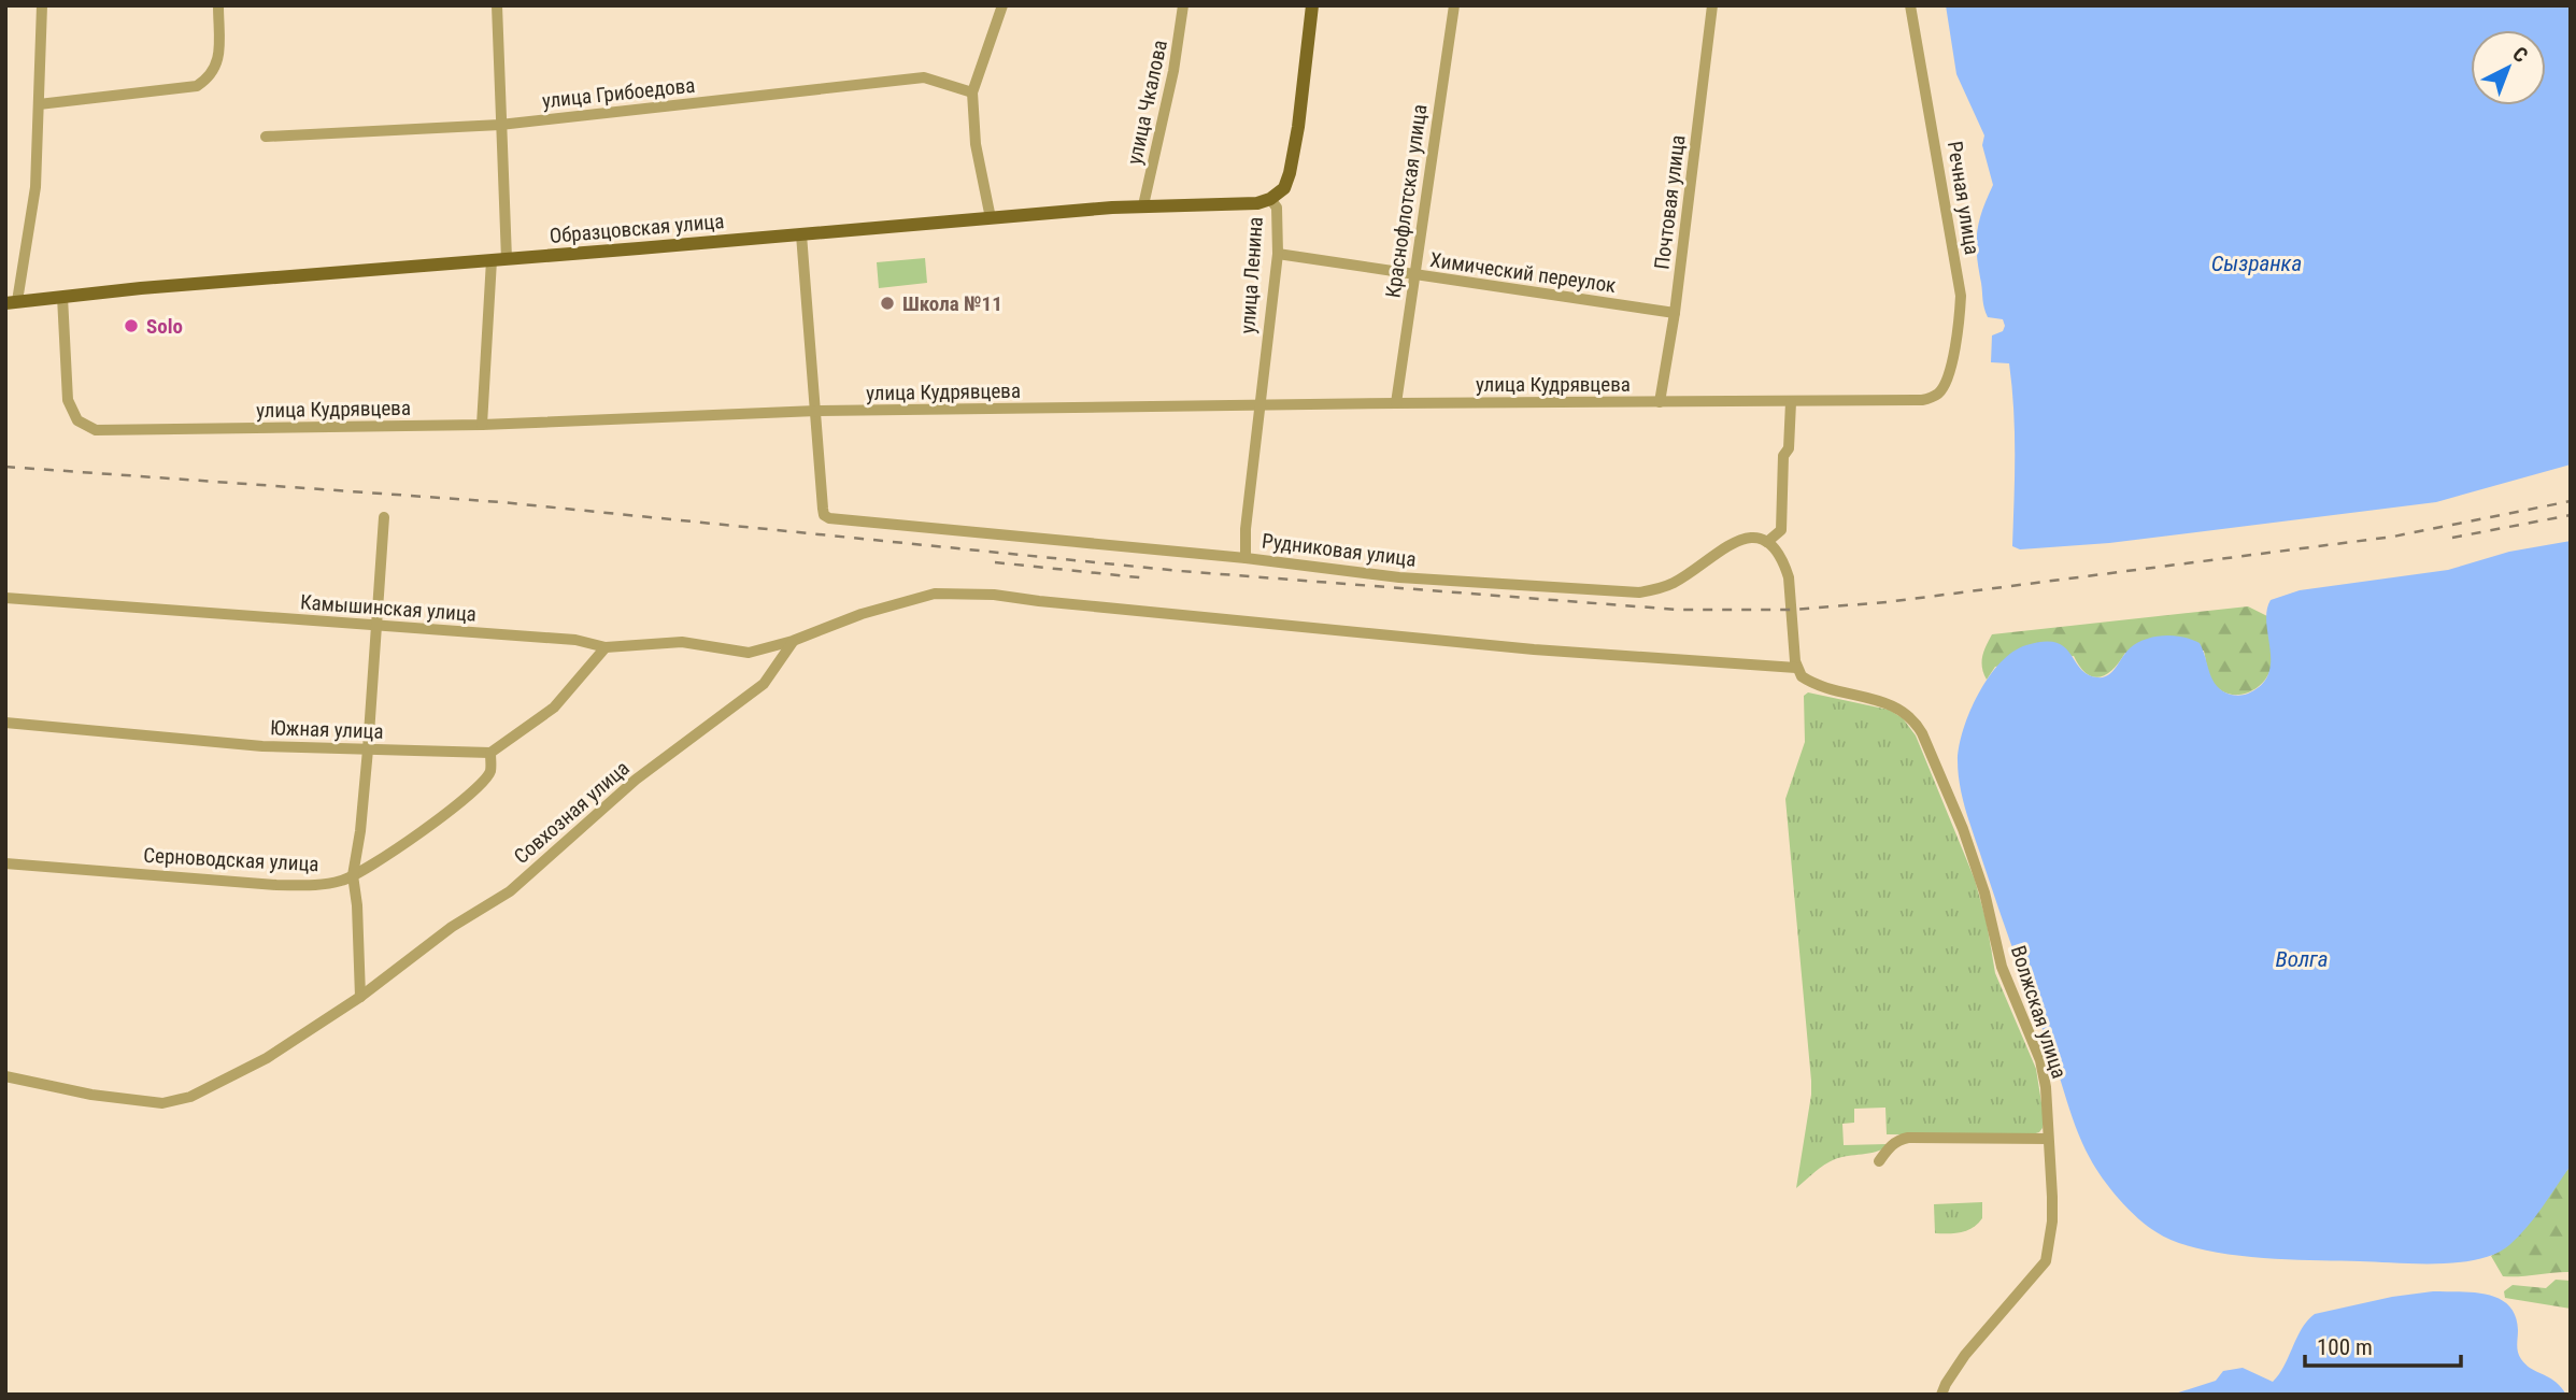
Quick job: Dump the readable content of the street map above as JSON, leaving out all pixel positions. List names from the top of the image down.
{
  "streets": {
    "main road": ["Образцовская улица", "улица Ленина"],
    "street": [
      "улица Грибоедова",
      "улица Чкалова",
      "Речная улица",
      "Краснофлотская улица",
      "Почтовая улица",
      "Химический переулок",
      "улица Кудрявцева",
      "Рудниковая улица",
      "Камышинская улица",
      "Южная улица",
      "Совхозная улица",
      "Серноводская улица",
      "Волжская улица"
    ]
  },
  "crossings": [
    ["улица Чкалова", "Образцовская улица"],
    ["Речная улица", "улица Кудрявцева"],
    ["Краснофлотская улица", "Химический переулок"],
    ["Краснофлотская улица", "улица Кудрявцева"],
    ["Почтовая улица", "Химический переулок"],
    ["Почтовая улица", "улица Кудрявцева"],
    ["Образцовская улица", "улица Ленина"],
    ["Образцовская улица", "улица Кудрявцева"],
    ["Химический переулок", "улица Ленина"],
    ["улица Ленина", "улица Кудрявцева"],
    ["улица Ленина", "Рудниковая улица"],
    ["улица Кудрявцева", "Рудниковая улица"],
    ["Камышинская улица", "Совхозная улица"],
    ["Камышинская улица", "Волжская улица"],
    ["Южная улица", "Серноводская улица"]
  ],
  "water": ["Сызранка", "Волга"],
  "places": ["Школа №11", "Solo"],
  "scale_bar": "100 m",
  "north": "top right"
}
